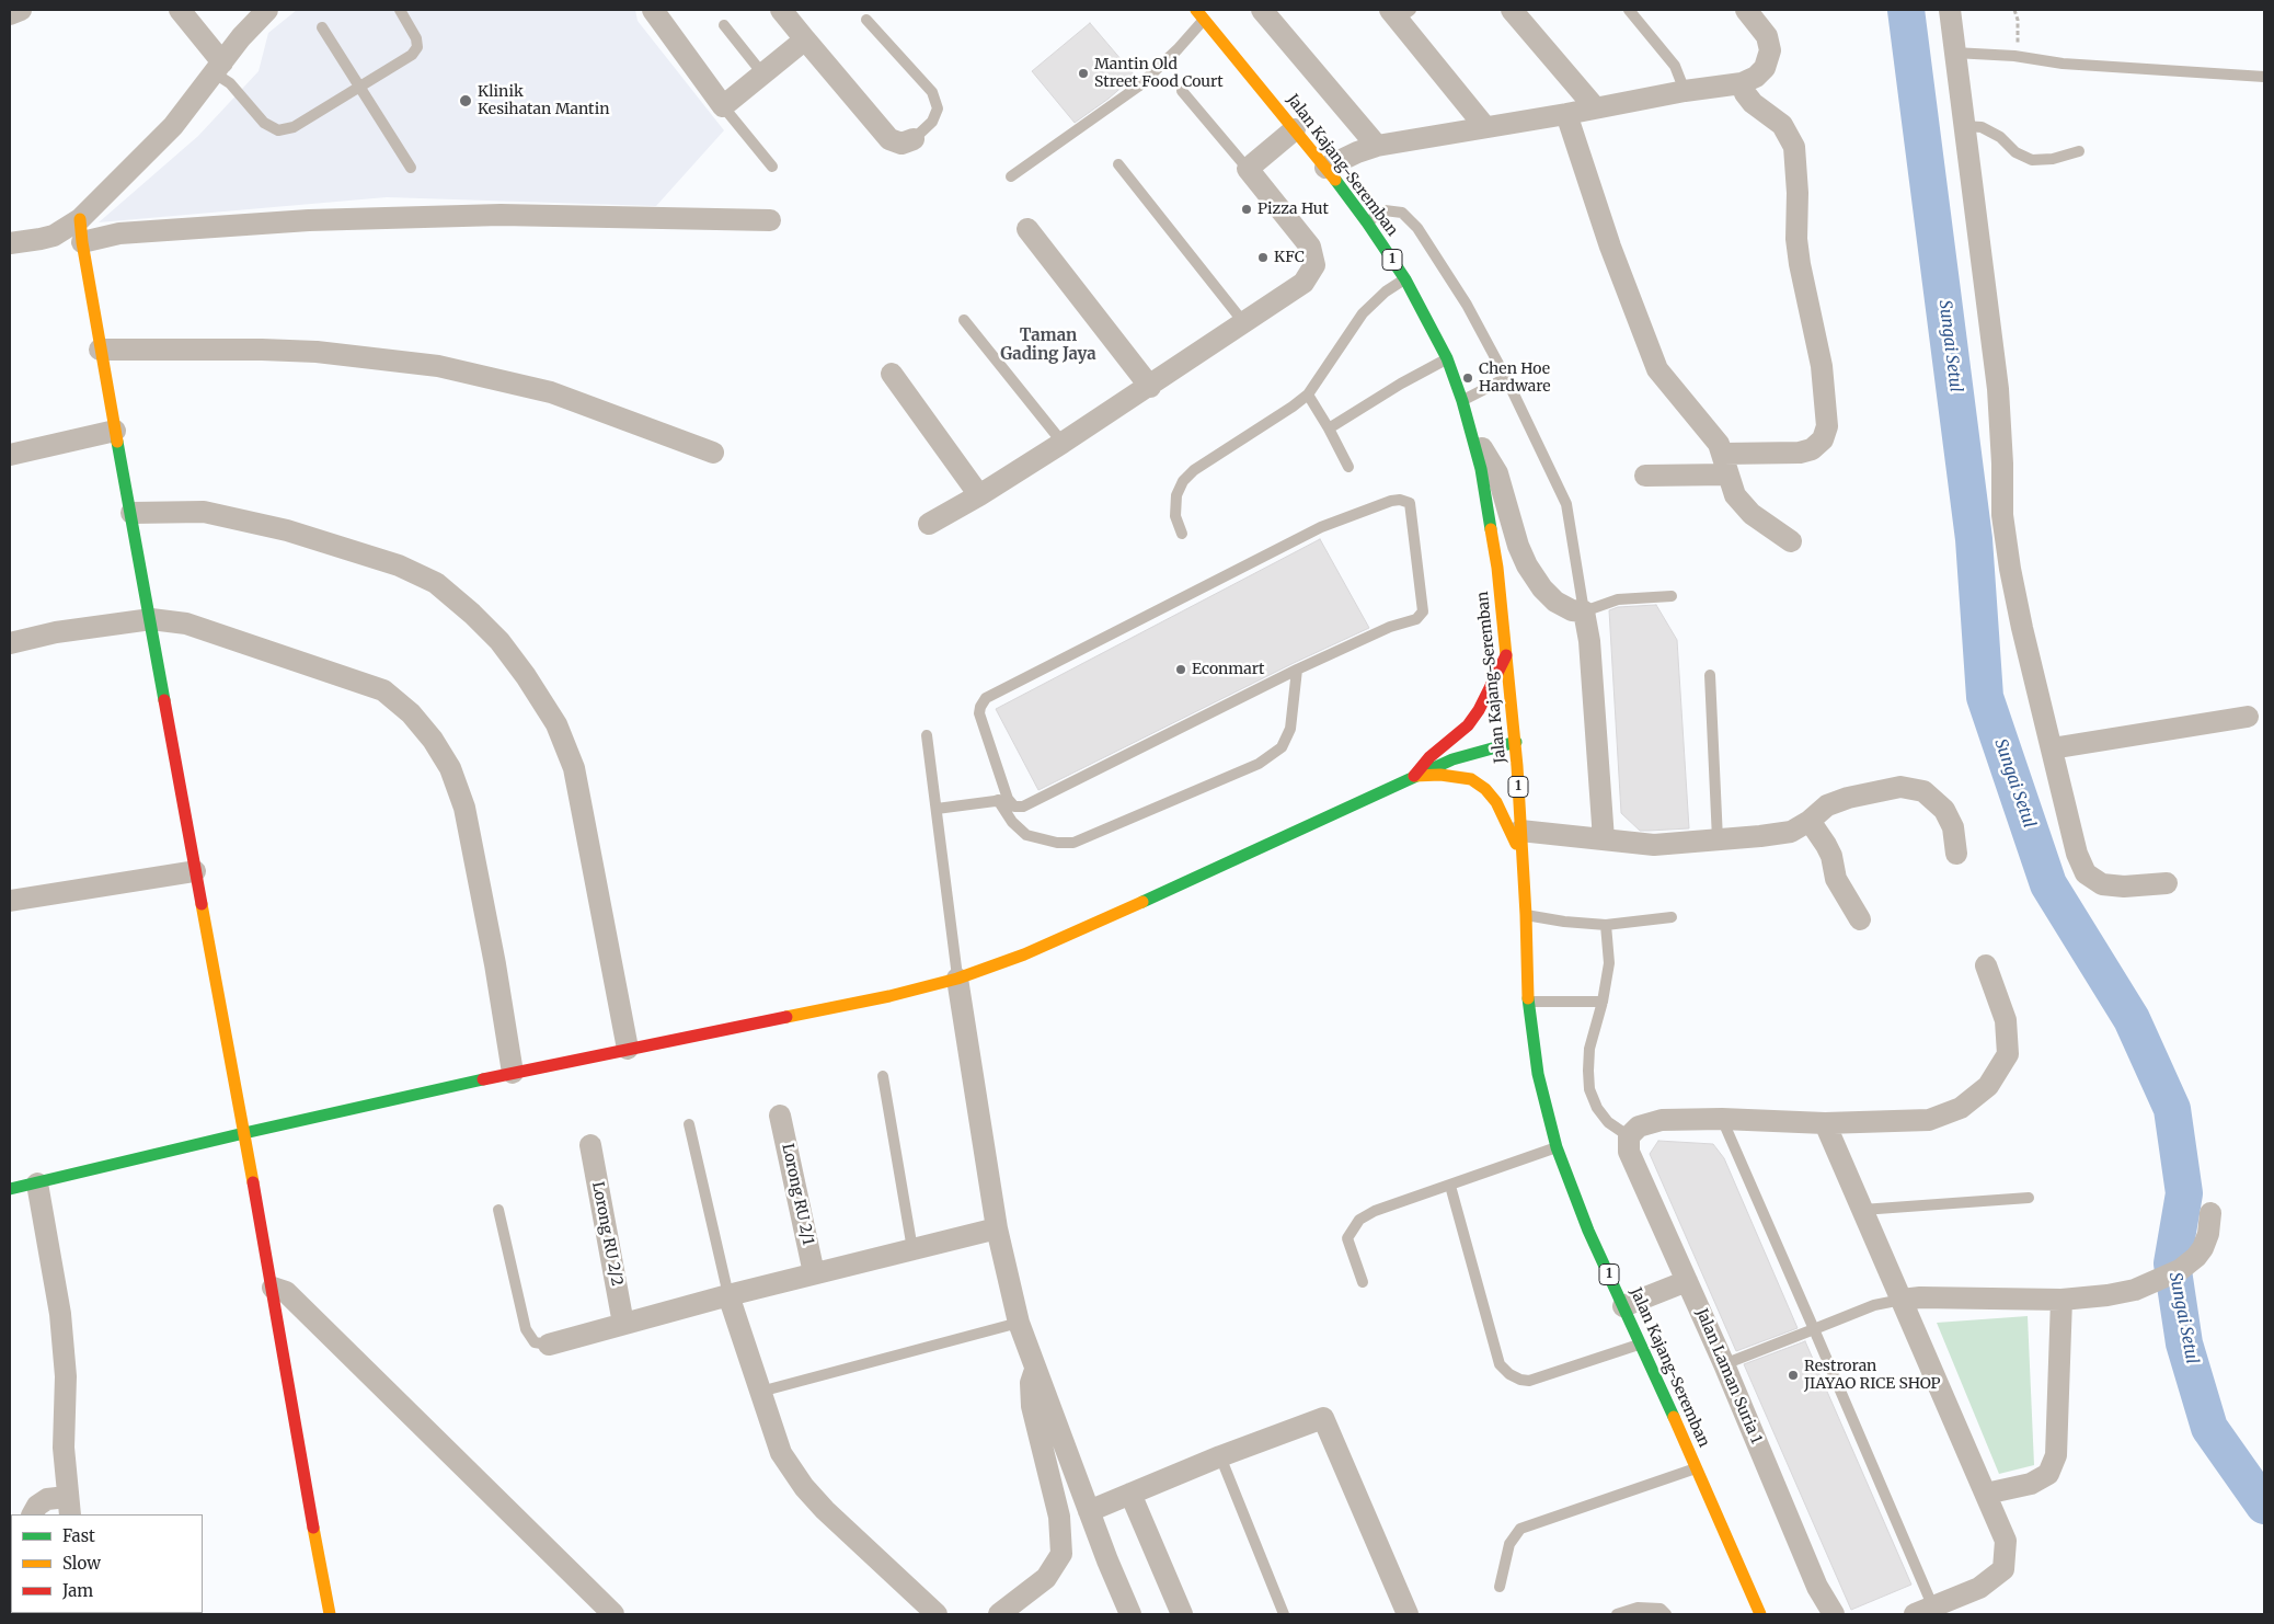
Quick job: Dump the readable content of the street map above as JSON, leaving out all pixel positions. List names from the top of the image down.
{
  "streets": {
    "main road": ["Jalan Kajang-Seremban", "1"],
    "street": ["Lorong RU 2/1", "Lorong RU 2/2", "Jalan Laman Suria 1"]
  },
  "districts": ["Taman Gading Jaya"],
  "water": ["Sungai Setul"],
  "places": [
    "Mantin Old Street Food Court",
    "Klinik Kesihatan Mantin",
    "Pizza Hut",
    "KFC",
    "Chen Hoe Hardware",
    "Econmart",
    "Restroran JIAYAO RICE SHOP"
  ],
  "legend": ["Fast", "Slow", "Jam"]
}
